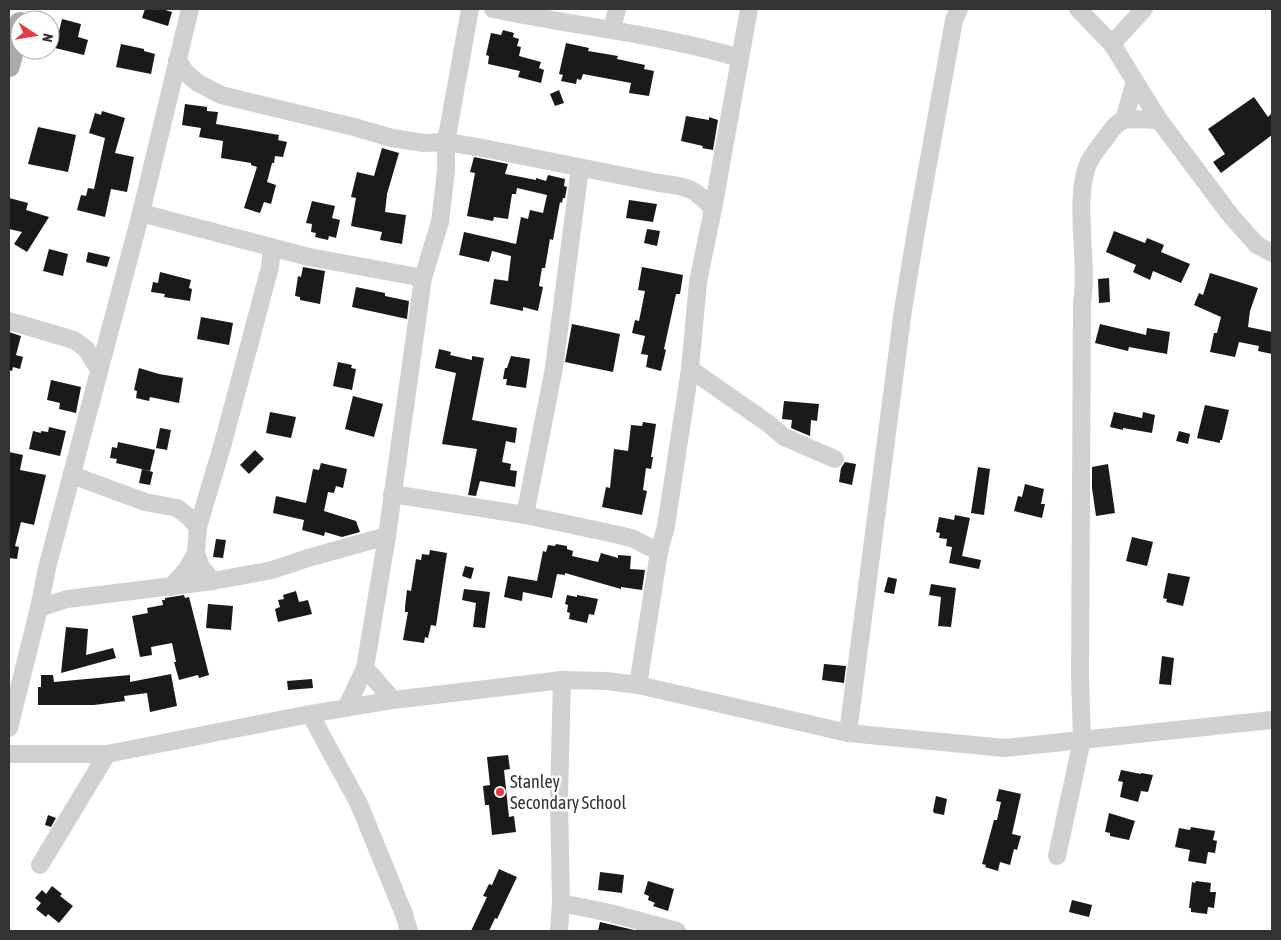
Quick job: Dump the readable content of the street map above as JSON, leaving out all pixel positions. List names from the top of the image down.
{
  "places": ["Stanley Secondary School"],
  "north": "right"
}
